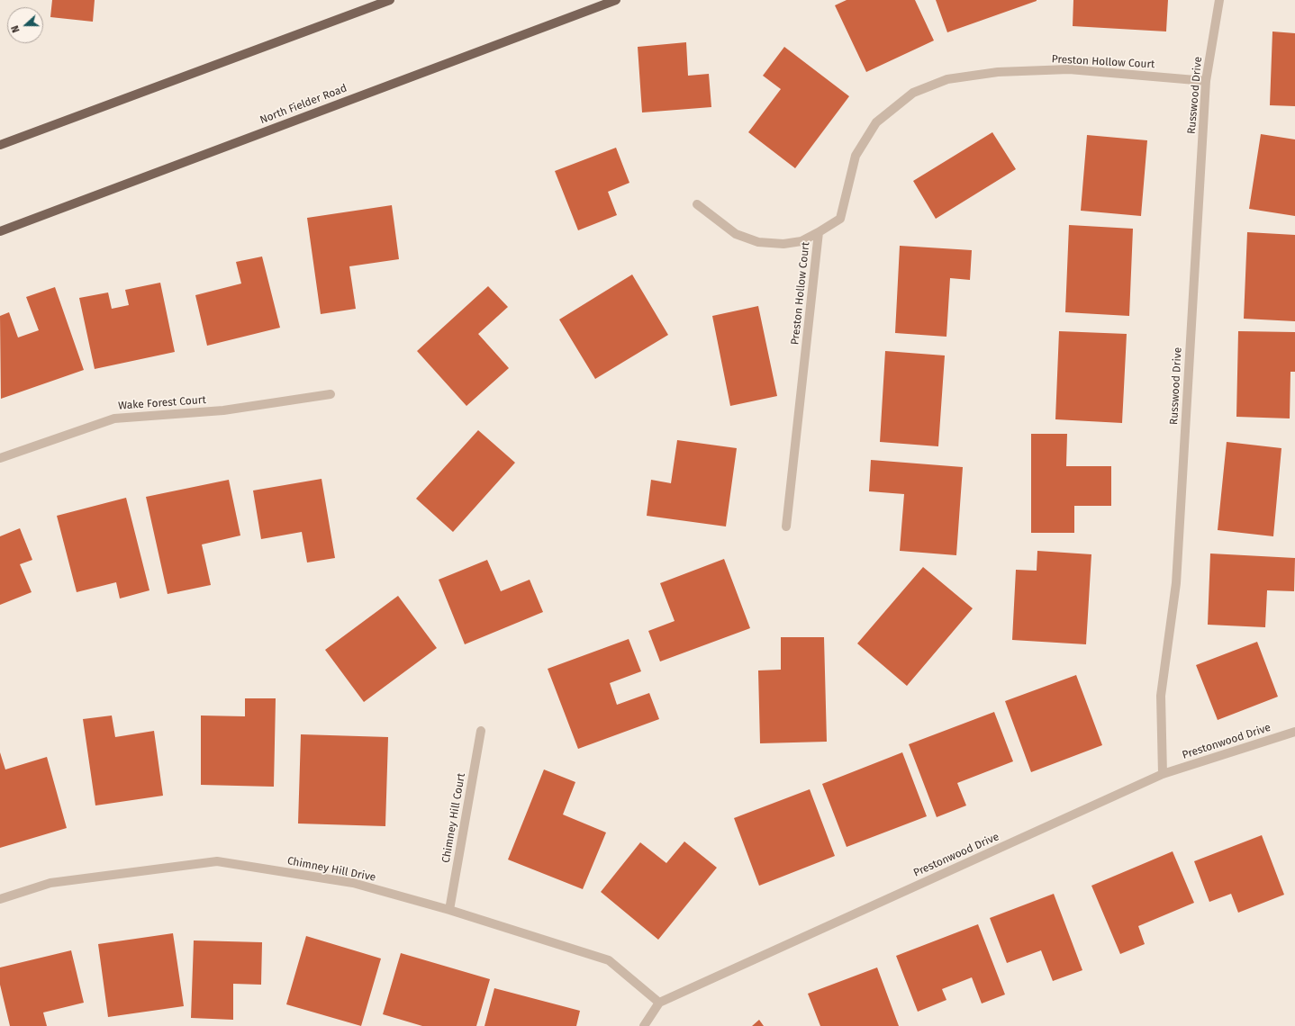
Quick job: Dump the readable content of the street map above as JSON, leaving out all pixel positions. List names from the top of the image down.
{
  "streets": {
    "main road": ["North Fielder Road"],
    "street": [
      "Preston Hollow Court",
      "Russwood Drive",
      "Wake Forest Court",
      "Prestonwood Drive",
      "Chimney Hill Court",
      "Chimney Hill Drive"
    ]
  },
  "crossings": [
    ["Preston Hollow Court", "Russwood Drive"],
    ["Russwood Drive", "Prestonwood Drive"],
    ["Prestonwood Drive", "Chimney Hill Drive"],
    ["Chimney Hill Court", "Chimney Hill Drive"]
  ],
  "north": "left"
}
